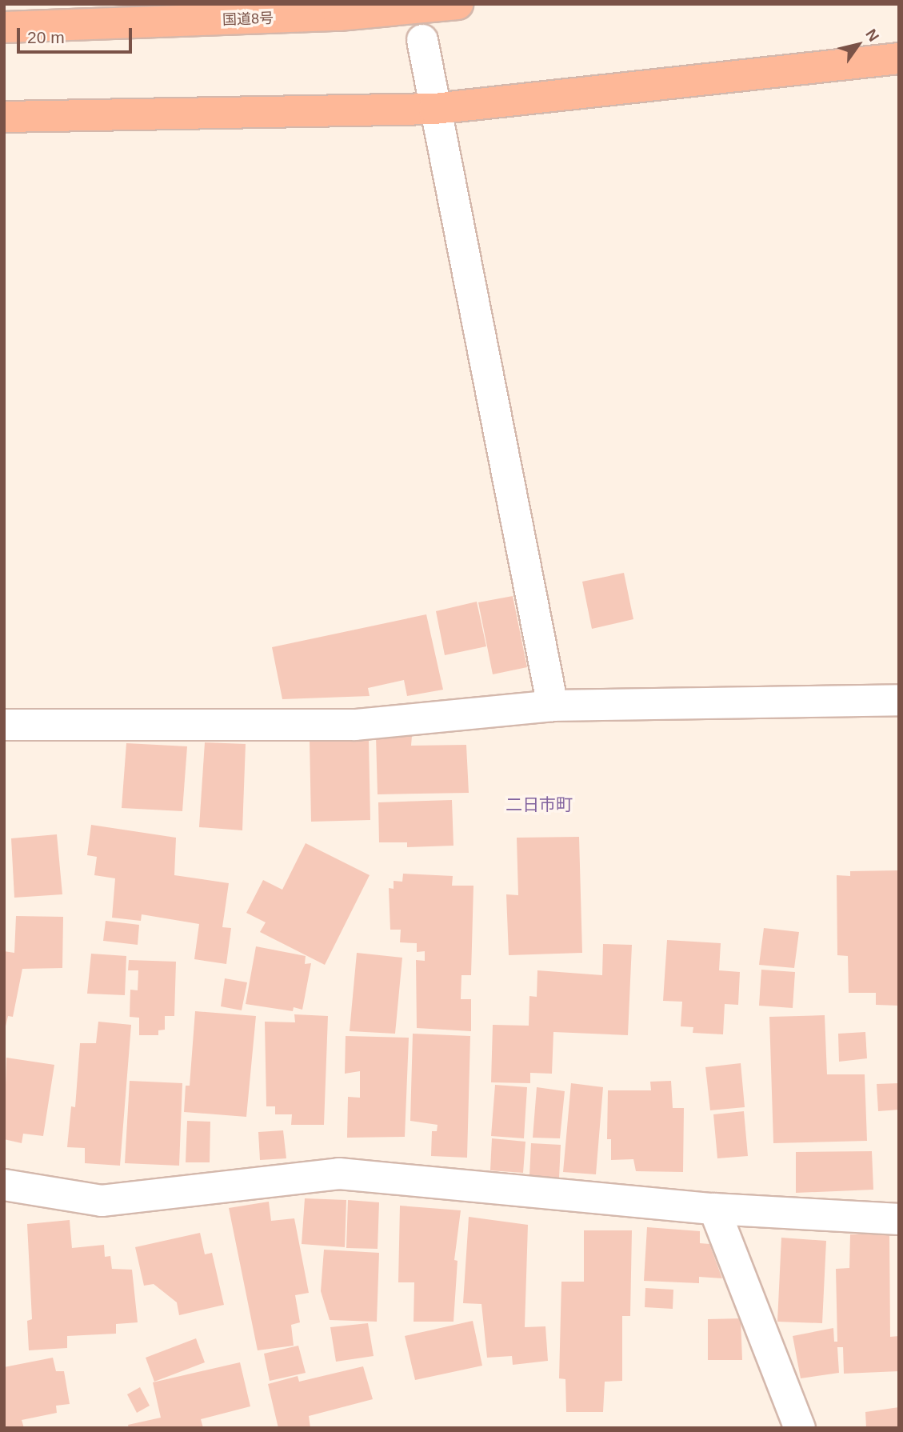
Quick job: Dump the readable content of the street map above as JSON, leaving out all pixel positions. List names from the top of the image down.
{
  "streets": {
    "highway": ["国道8号"]
  },
  "districts": ["二日市町"],
  "scale_bar": "20 m",
  "north": "top right"
}
